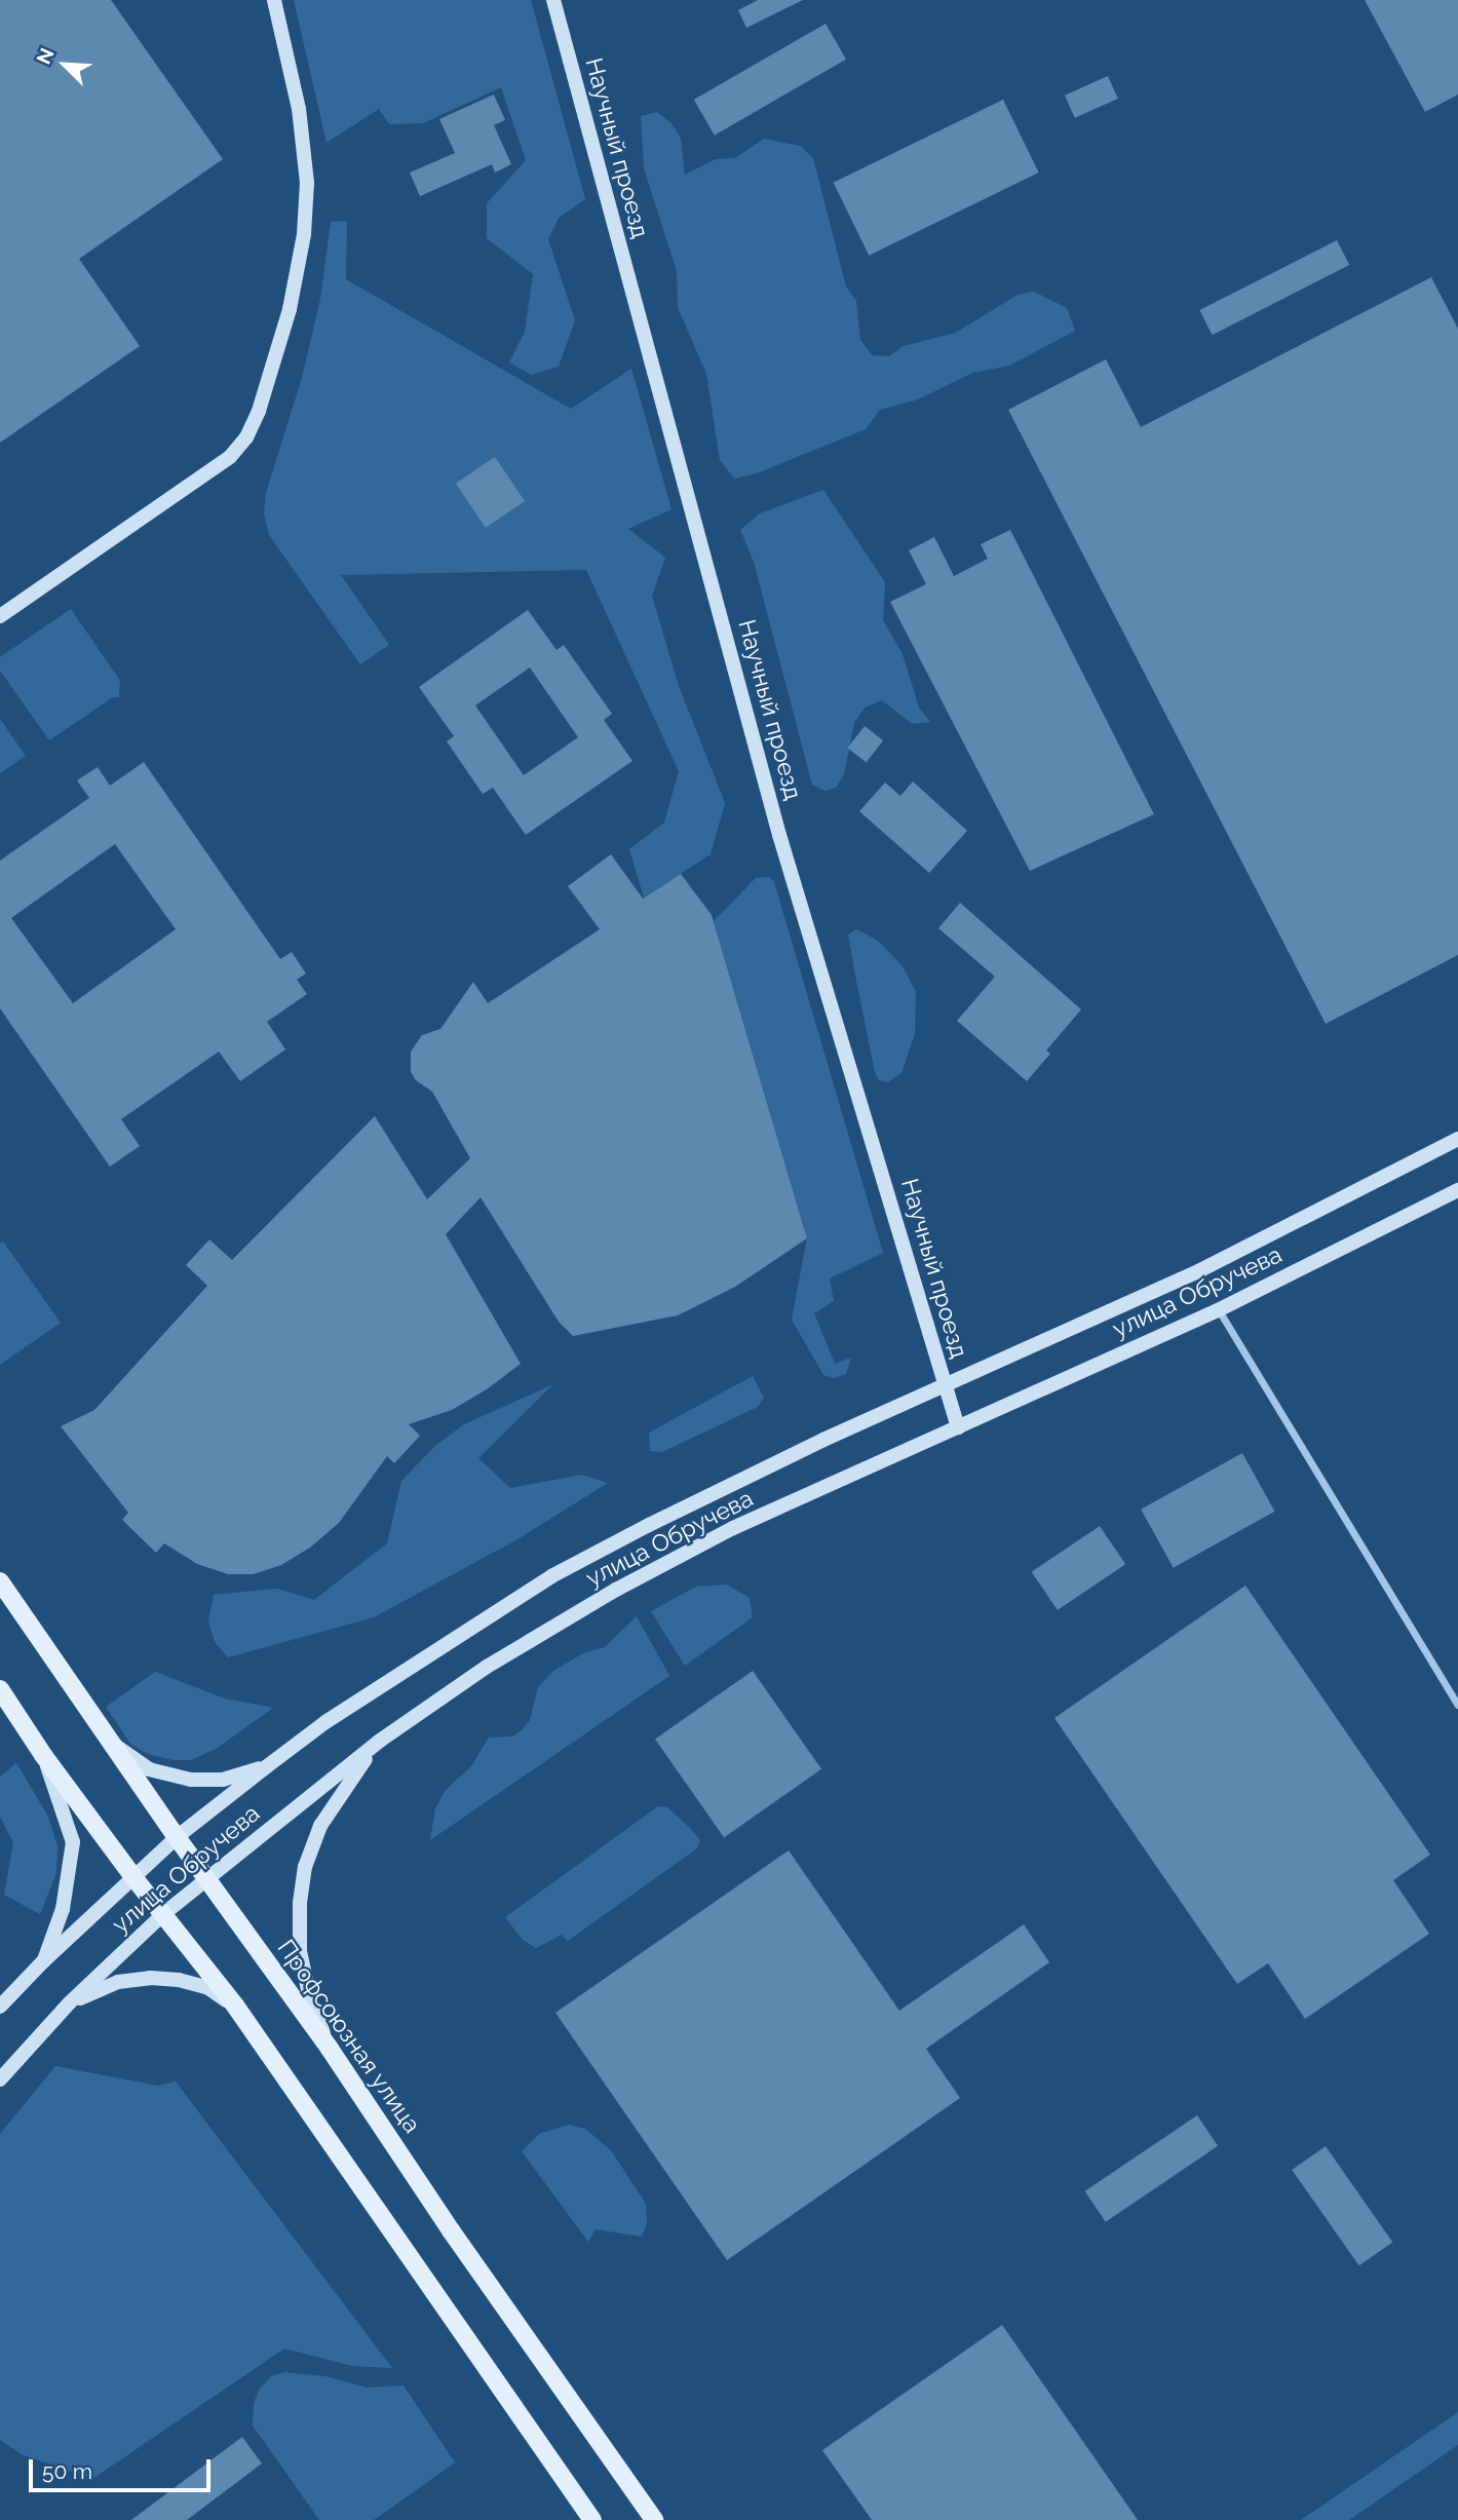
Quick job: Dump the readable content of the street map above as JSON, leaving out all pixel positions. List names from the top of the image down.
{
  "streets": {
    "main road": ["Научный проезд", "улица Обручева", "Профсоюзная улица"]
  },
  "crossings": [
    ["Научный проезд", "улица Обручева"],
    ["улица Обручева", "Профсоюзная улица"]
  ],
  "scale_bar": "50 m",
  "north": "top left"
}
